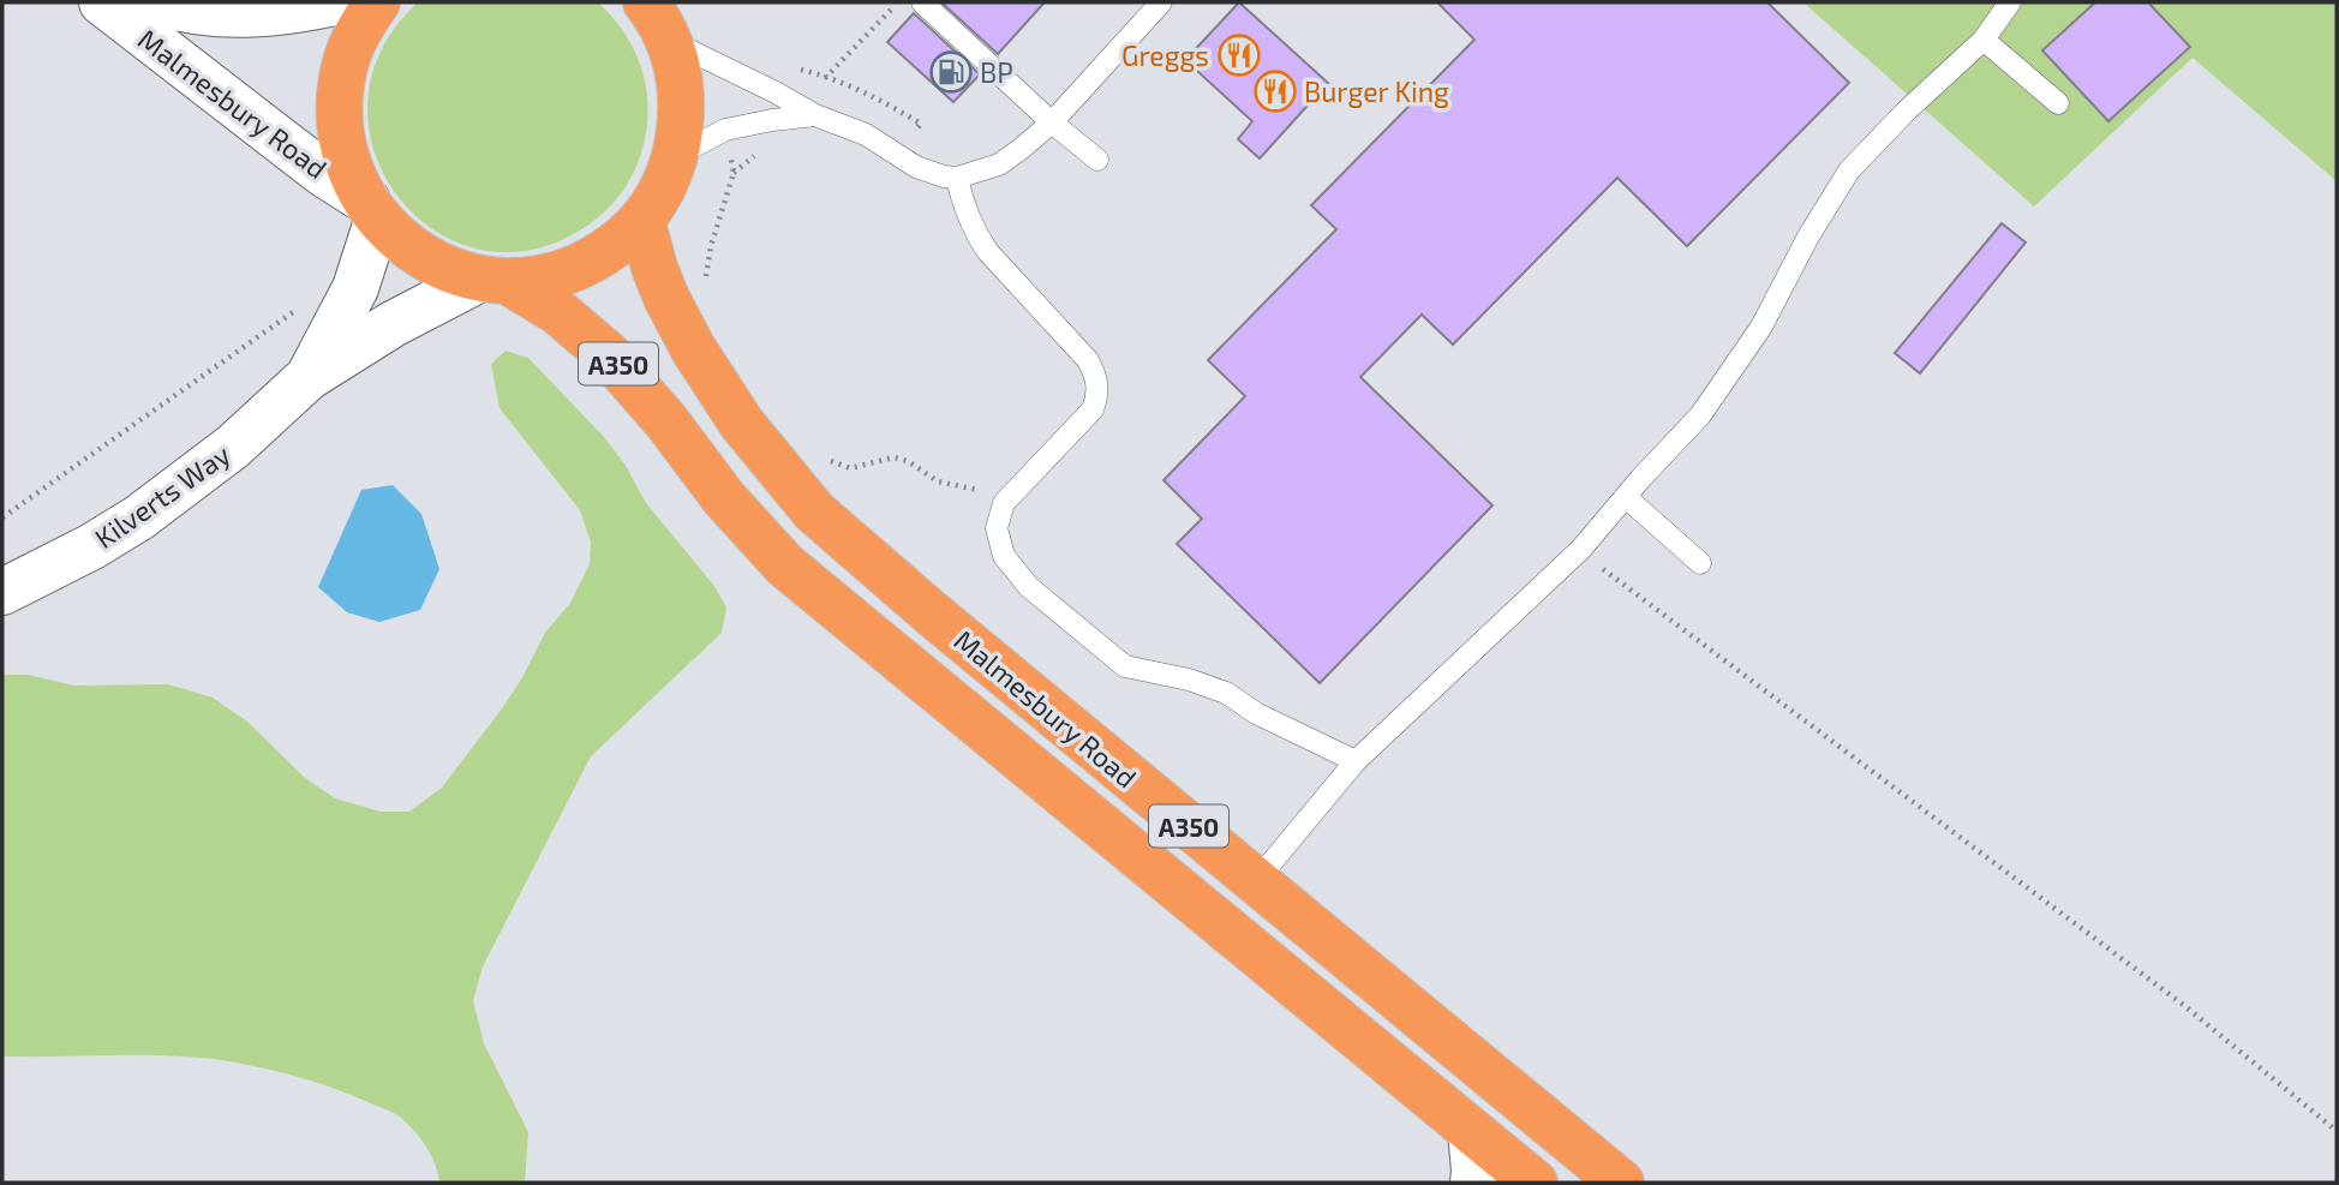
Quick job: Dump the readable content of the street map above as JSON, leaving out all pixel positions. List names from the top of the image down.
{
  "streets": {
    "highway": ["Malmesbury Road", "A350"],
    "main road": ["Kilverts Way"]
  },
  "crossings": [
    ["Malmesbury Road", "A350"],
    ["Malmesbury Road", "Kilverts Way"],
    ["A350", "Kilverts Way"]
  ],
  "places": {
    "restaurant": ["Greggs", "Burger King"],
    "fuel station": ["BP"]
  }
}
